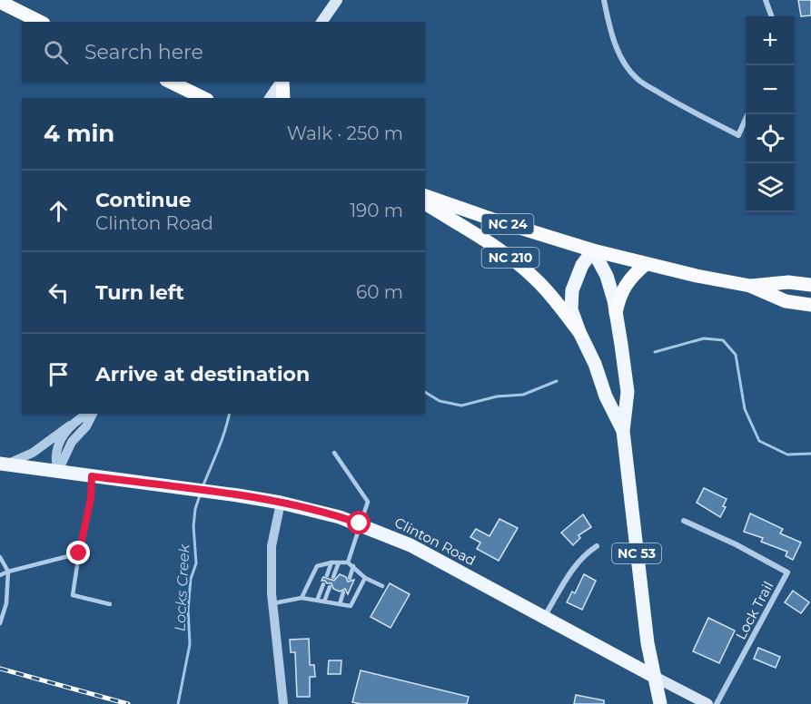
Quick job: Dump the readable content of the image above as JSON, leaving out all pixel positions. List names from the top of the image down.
{
  "streets": {
    "highway": ["NC 24", "NC 210"],
    "main road": ["Clinton Road", "NC 53"],
    "street": ["Lock Trail"]
  },
  "crossings": [
    ["NC 24", "NC 53"],
    ["NC 210", "NC 53"],
    ["Clinton Road", "NC 53"]
  ],
  "water": ["Locks Creek"],
  "page": {
    "map_buttons": ["+", "−"],
    "search": "Search here",
    "heading": ["4 min", "Walk · 250 m"],
    "list": [
      ["Continue", "Clinton Road", "190 m"],
      ["Turn left", "60 m"],
      "Arrive at destination"
    ]
  }
}
